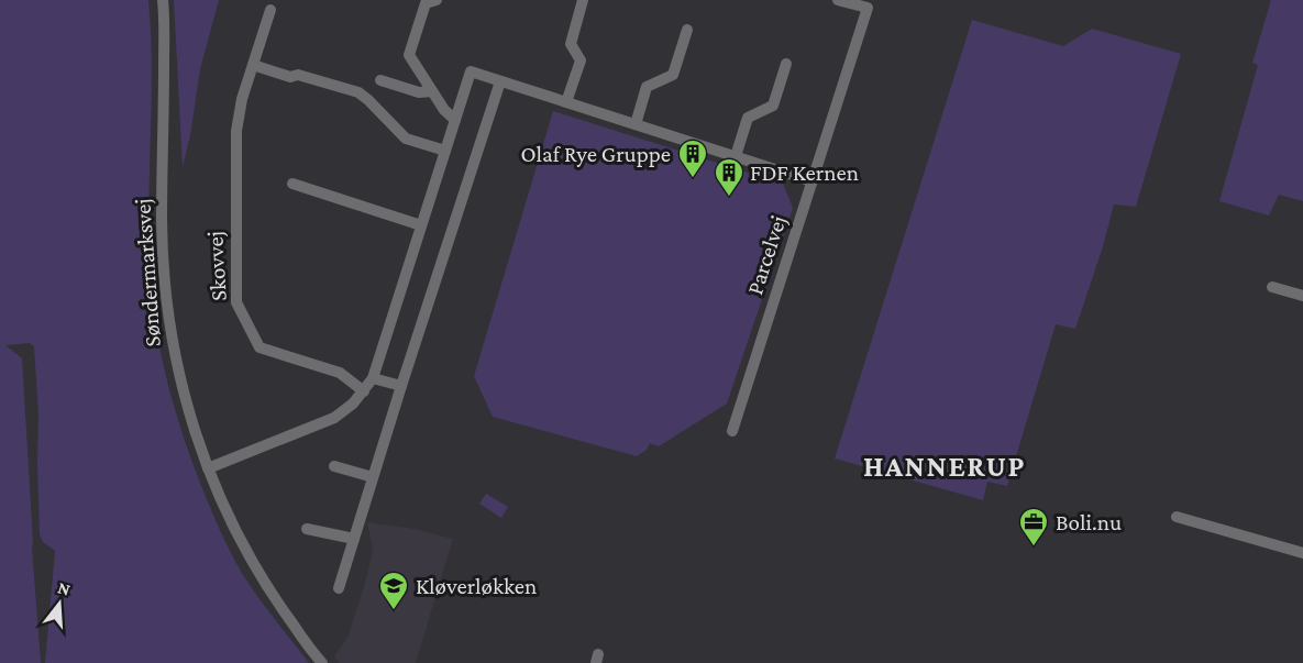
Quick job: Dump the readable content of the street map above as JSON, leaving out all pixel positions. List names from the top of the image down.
{
  "streets": {
    "street": ["Parcelvej", "Skovvej", "Søndermarksvej"]
  },
  "districts": ["HANNERUP"],
  "places": {
    "building": ["Olaf Rye Gruppe", "FDF Kernen"],
    "office": ["Boli.nu"],
    "school or university": ["Kløverløkken"]
  },
  "north": "top"
}
